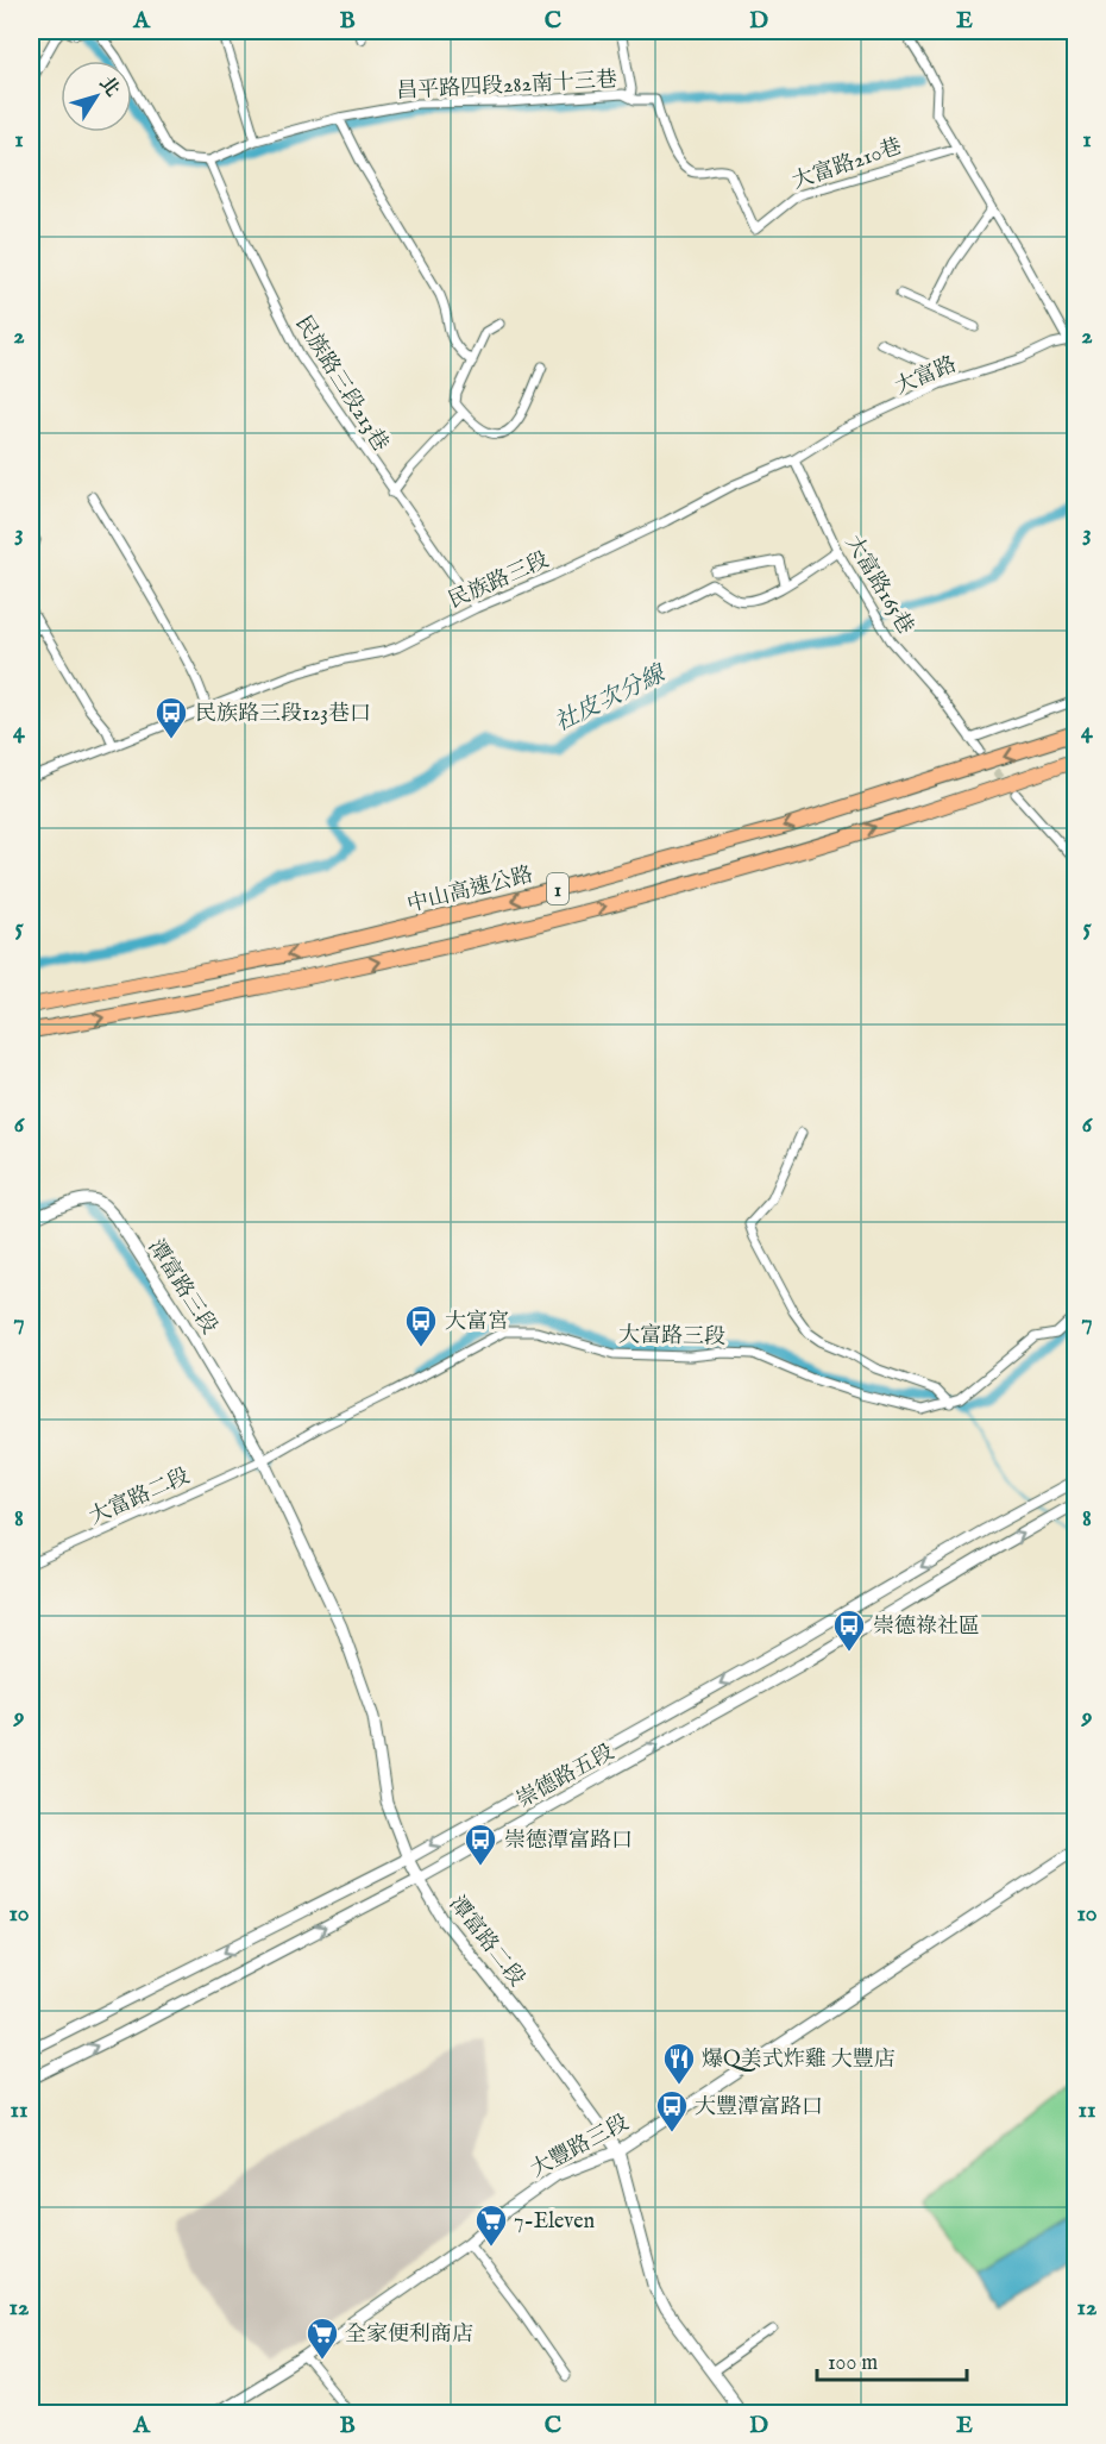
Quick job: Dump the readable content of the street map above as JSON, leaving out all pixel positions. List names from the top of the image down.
{
  "streets": {
    "highway": ["中山高速公路", "1"],
    "street": [
      "昌平路四段282南十三巷",
      "大富路210巷",
      "大富路",
      "民族路三段213巷",
      "民族路三段",
      "大富路165巷",
      "潭富路三段",
      "大富路三段",
      "大富路二段",
      "崇德路五段",
      "潭富路二段",
      "大豐路三段"
    ]
  },
  "crossings": [
    ["昌平路四段282南十三巷", "大富路210巷"],
    ["昌平路四段282南十三巷", "民族路三段213巷"],
    ["大富路", "民族路三段"],
    ["大富路", "大富路165巷"],
    ["民族路三段213巷", "民族路三段"],
    ["民族路三段", "大富路165巷"],
    ["潭富路三段", "大富路三段"],
    ["潭富路三段", "大富路二段"],
    ["潭富路三段", "潭富路二段"],
    ["大富路三段", "大富路二段"],
    ["大富路三段", "潭富路二段"],
    ["大富路二段", "潭富路二段"],
    ["崇德路五段", "潭富路二段"],
    ["潭富路二段", "大豐路三段"]
  ],
  "water": ["社皮次分線"],
  "places": {
    "bus stop": [
      "民族路三段123巷口",
      "大富宮",
      "崇德祿社區",
      "崇德潭富路口",
      "大豐潭富路口"
    ],
    "restaurant": ["爆Q美式炸雞 大豐店"],
    "supermarket": ["7-Eleven", "全家便利商店"]
  },
  "scale_bar": "100 m",
  "north": "top right",
  "grid": {
    "columns": [
      "A",
      "B",
      "C",
      "D",
      "E"
    ],
    "rows": [
      "1",
      "2",
      "3",
      "4",
      "5",
      "6",
      "7",
      "8",
      "9",
      "10",
      "11",
      "12"
    ]
  }
}
